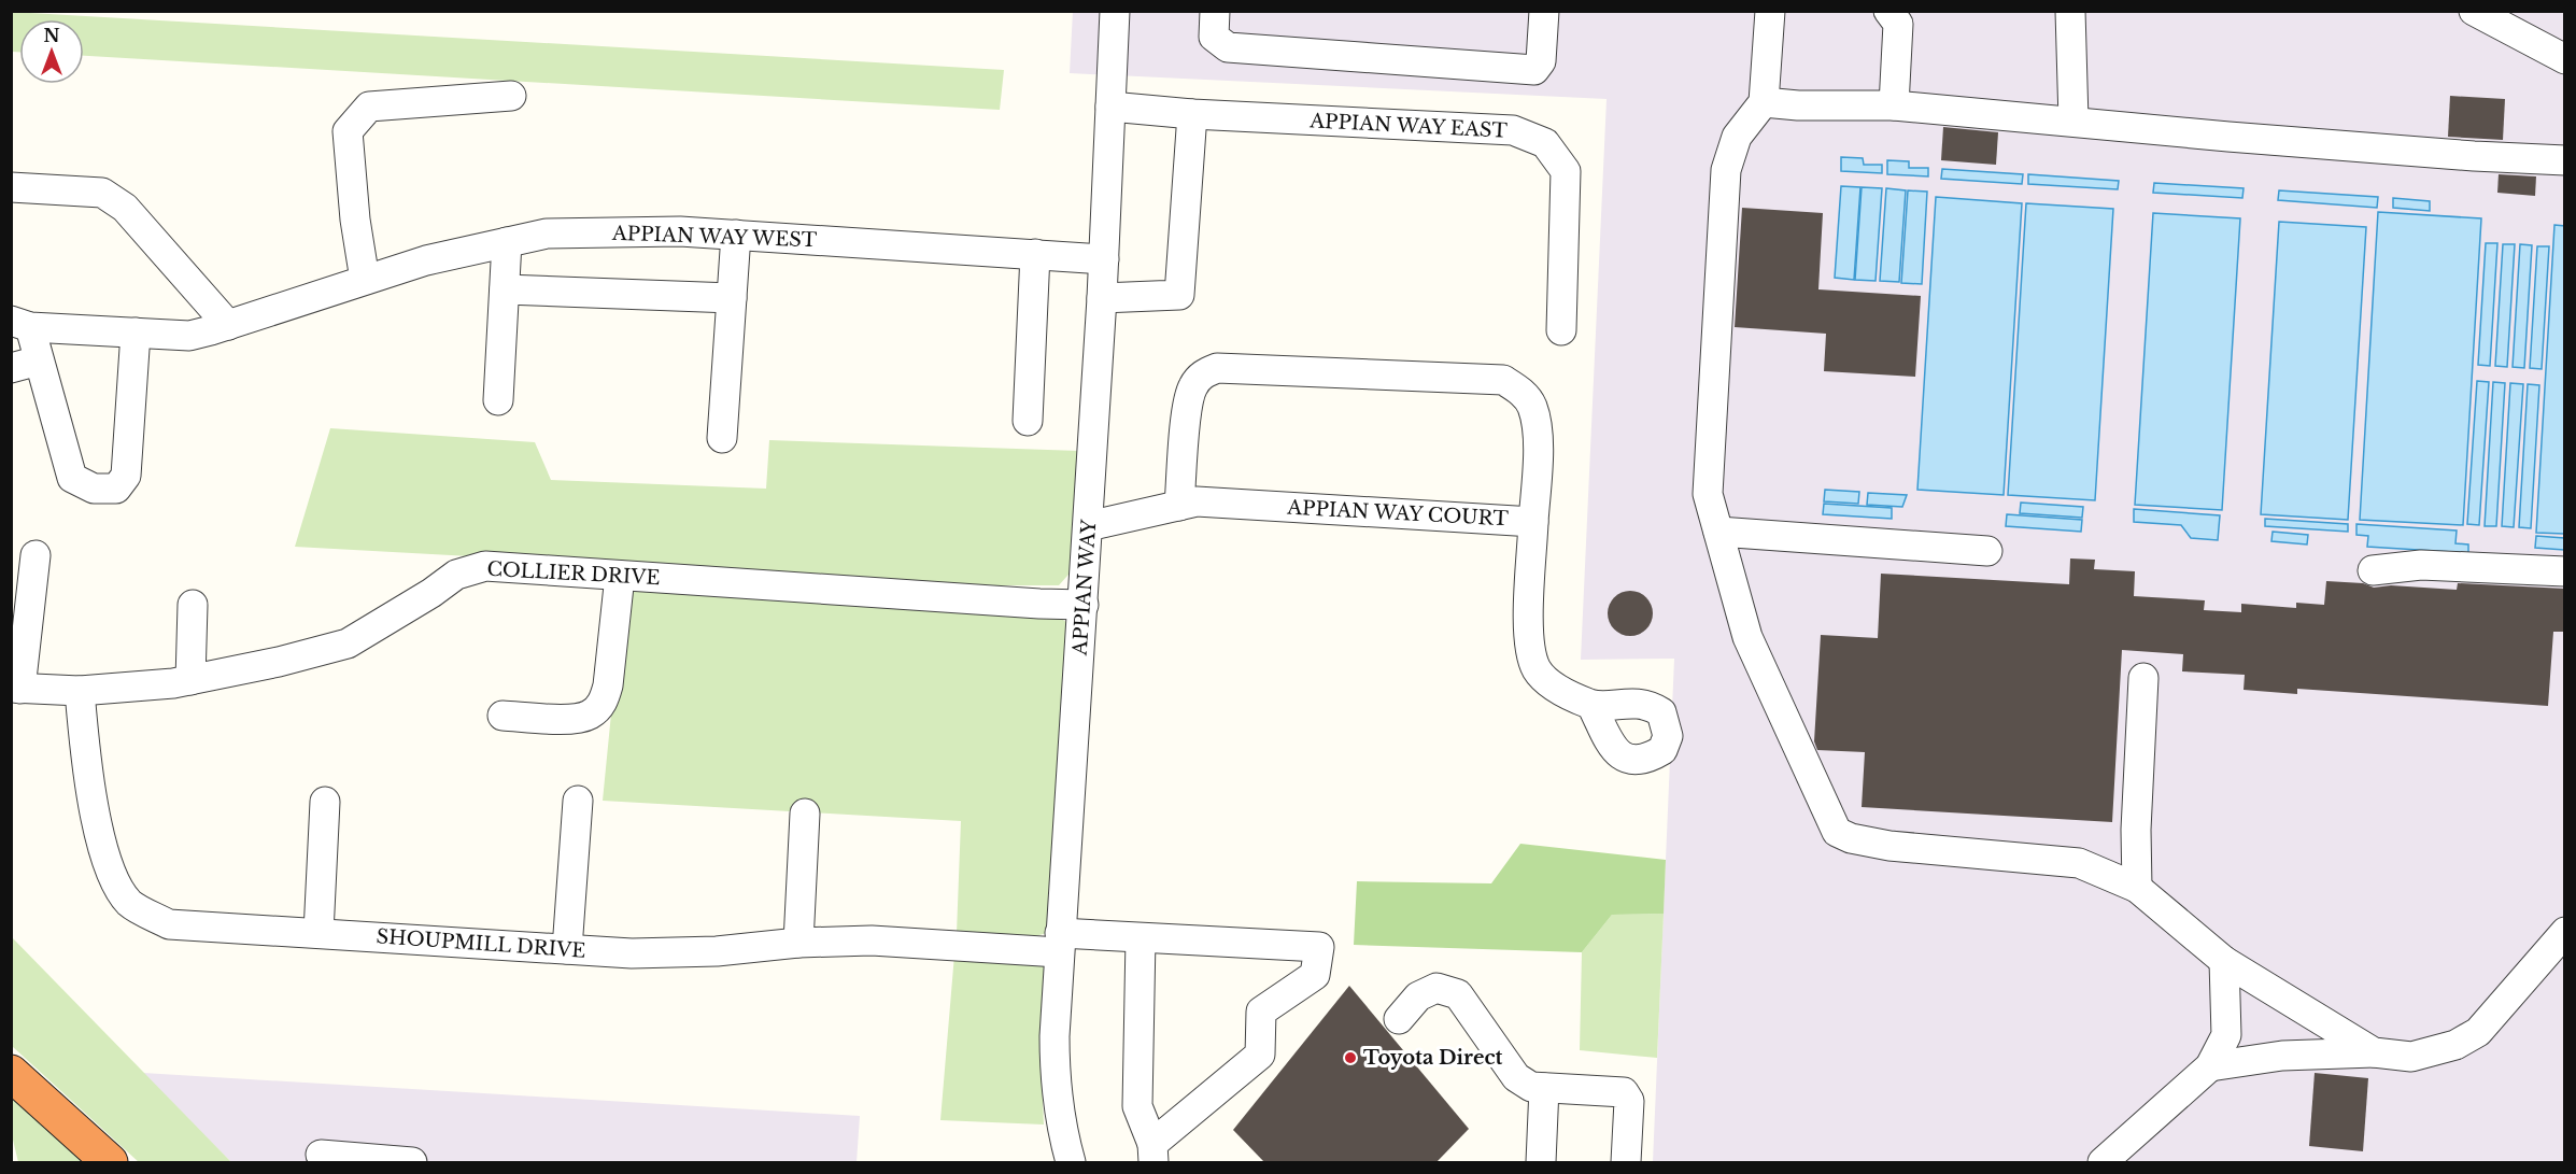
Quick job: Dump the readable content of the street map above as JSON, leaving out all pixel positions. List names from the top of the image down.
{
  "streets": {
    "street": [
      "APPIAN WAY EAST",
      "APPIAN WAY WEST",
      "APPIAN WAY COURT",
      "COLLIER DRIVE",
      "APPIAN WAY",
      "SHOUPMILL DRIVE"
    ]
  },
  "crossings": [
    ["APPIAN WAY EAST", "APPIAN WAY"],
    ["APPIAN WAY WEST", "APPIAN WAY"],
    ["APPIAN WAY COURT", "APPIAN WAY"],
    ["COLLIER DRIVE", "APPIAN WAY"],
    ["COLLIER DRIVE", "SHOUPMILL DRIVE"],
    ["APPIAN WAY", "SHOUPMILL DRIVE"]
  ],
  "places": ["Toyota Direct"],
  "north": "top"
}
